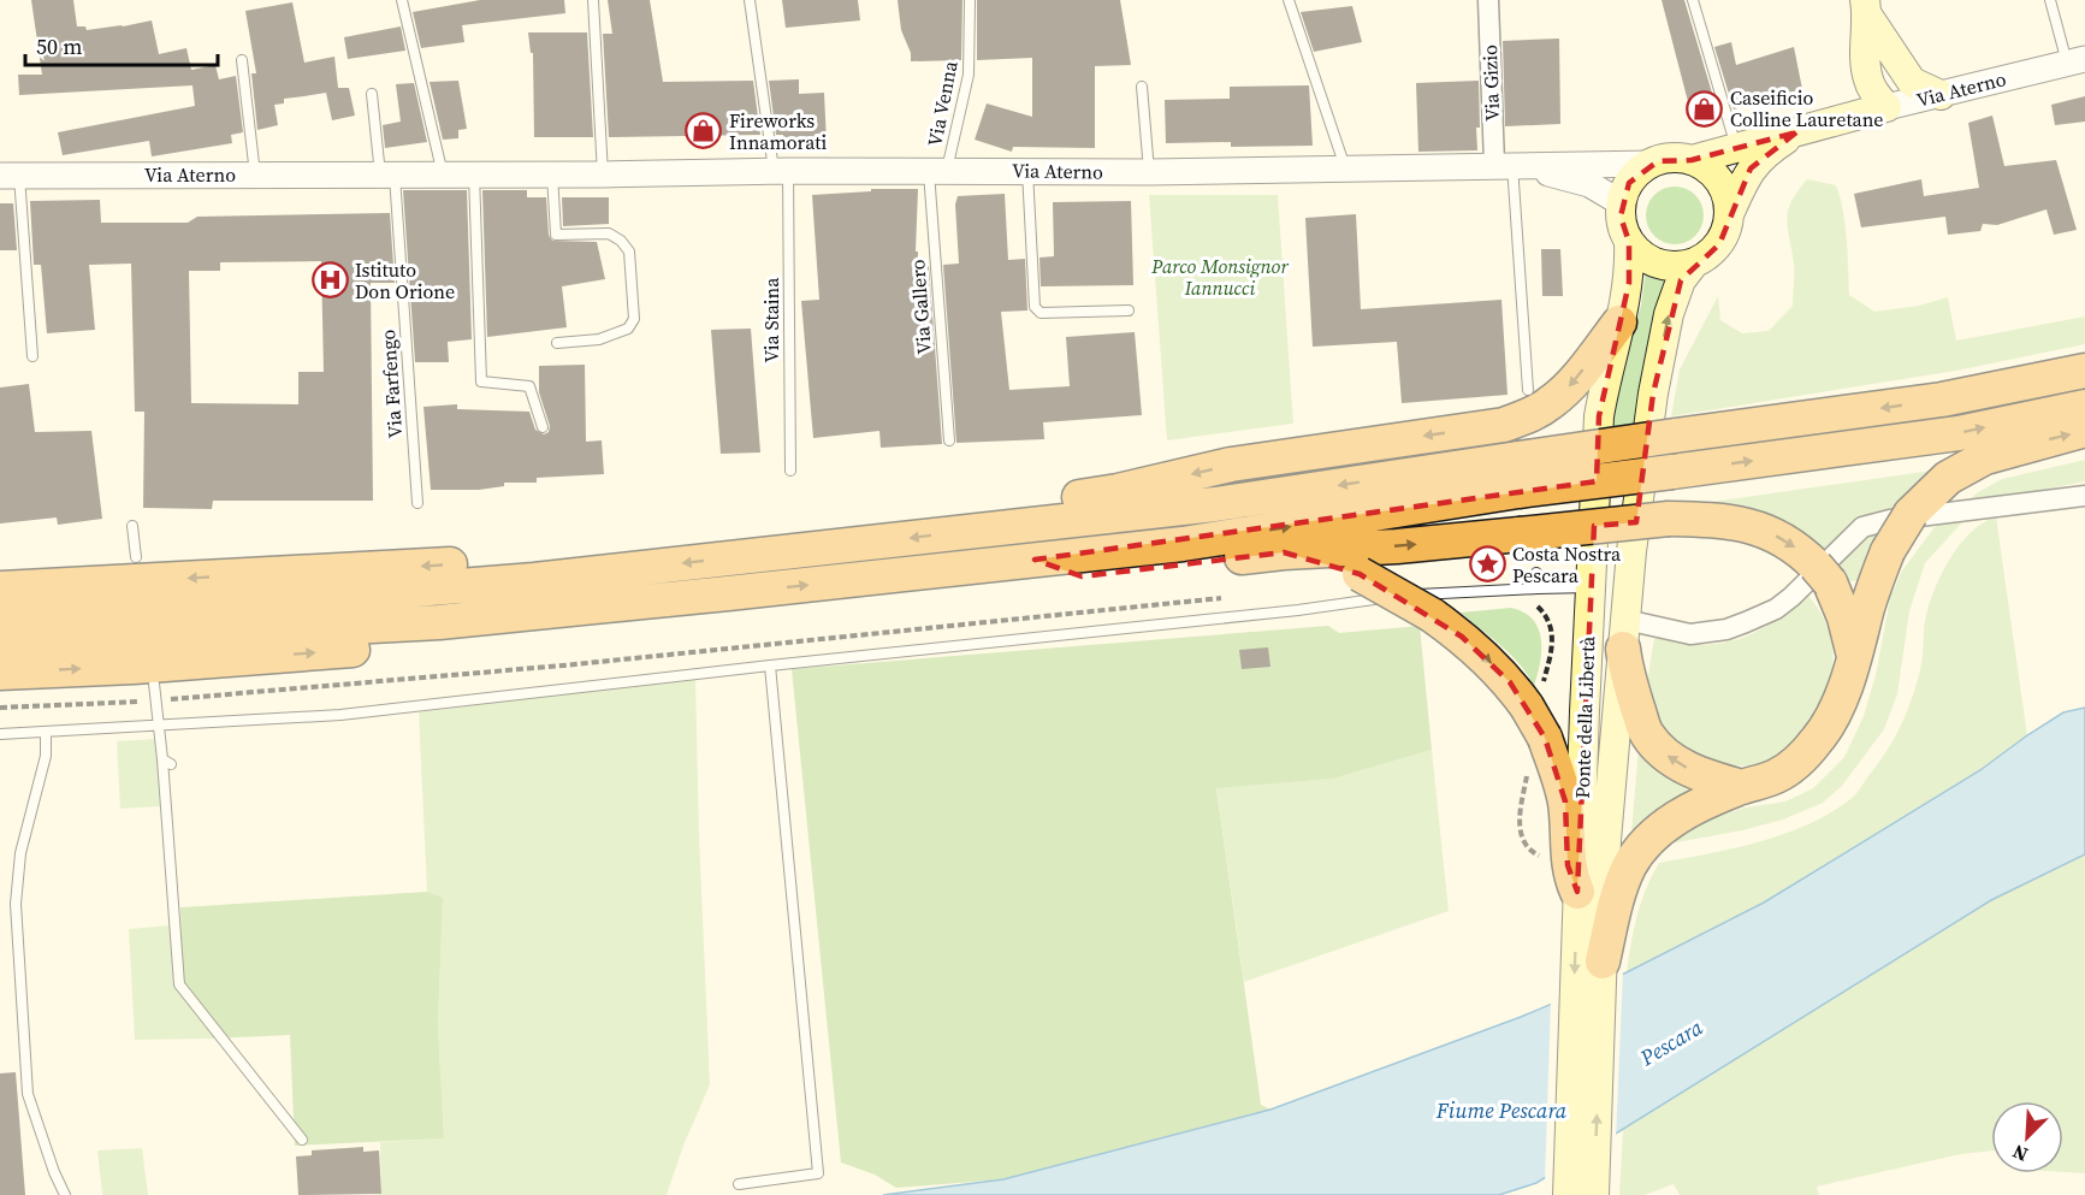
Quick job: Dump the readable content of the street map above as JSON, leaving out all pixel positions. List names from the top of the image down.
{
  "streets": {
    "main road": ["Via Aterno", "Ponte della Libertà"],
    "street": ["Via Gizio"],
    "lane": [
      "Via Venna",
      "Via Gallero",
      "Via Staina",
      "Via Farfengo"
    ]
  },
  "crossings": [
    ["Via Gizio", "Via Aterno"],
    ["Via Aterno", "Via Venna"],
    ["Via Aterno", "Via Gallero"],
    ["Via Aterno", "Via Staina"],
    ["Via Aterno", "Via Farfengo"],
    ["Via Aterno", "Ponte della Libertà"],
    ["Via Venna", "Via Gallero"]
  ],
  "water": ["Pescara", "Fiume Pescara"],
  "parks": ["Parco Monsignor Iannucci"],
  "places": {
    "shop": ["Caseificio Colline Lauretane", "Fireworks Innamorati"],
    "hospital": ["Istituto Don Orione"],
    "place": ["Costa Nostra Pescara"]
  },
  "scale_bar": "50 m",
  "north": "bottom left"
}
